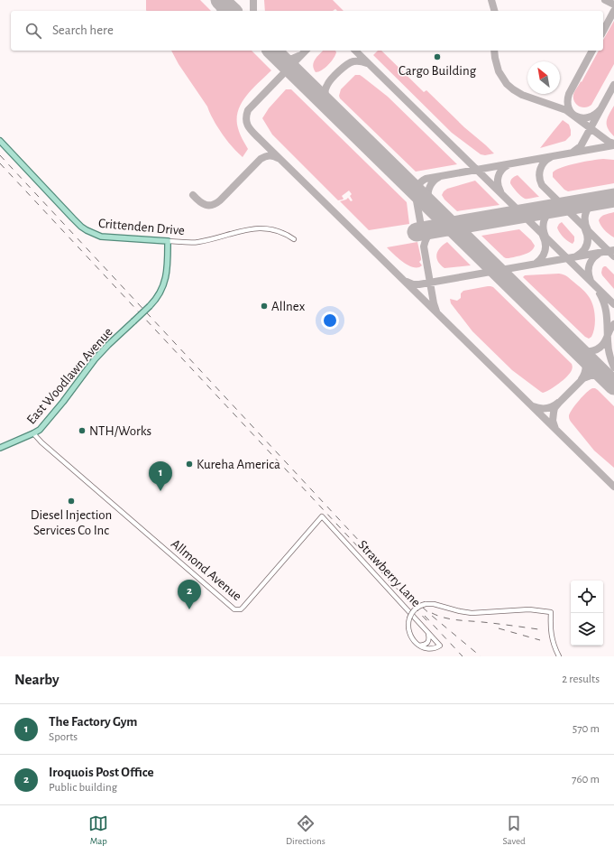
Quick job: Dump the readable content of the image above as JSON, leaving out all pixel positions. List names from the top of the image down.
{
  "streets": {
    "main road": ["Crittenden Drive", "East Woodlawn Avenue"],
    "street": ["Allmond Avenue", "Strawberry Lane"]
  },
  "crossings": [
    ["Crittenden Drive", "East Woodlawn Avenue"],
    ["East Woodlawn Avenue", "Allmond Avenue"],
    ["Allmond Avenue", "Strawberry Lane"]
  ],
  "places": [
    "Cargo Building",
    "Allnex",
    "NTH/Works",
    "Kureha America",
    "Diesel Injection Services Co Inc"
  ],
  "north": "top left",
  "page": {
    "search": "Search here",
    "pins": ["1", "2"],
    "heading": ["Nearby", "2 results"],
    "list": [
      {
        "mark": "1",
        "name": "The Factory Gym",
        "note": "Sports",
        "value": "570 m"
      },
      {
        "mark": "2",
        "name": "Iroquois Post Office",
        "note": "Public building",
        "value": "760 m"
      }
    ],
    "nav": ["Map", "Directions", "Saved"]
  }
}
